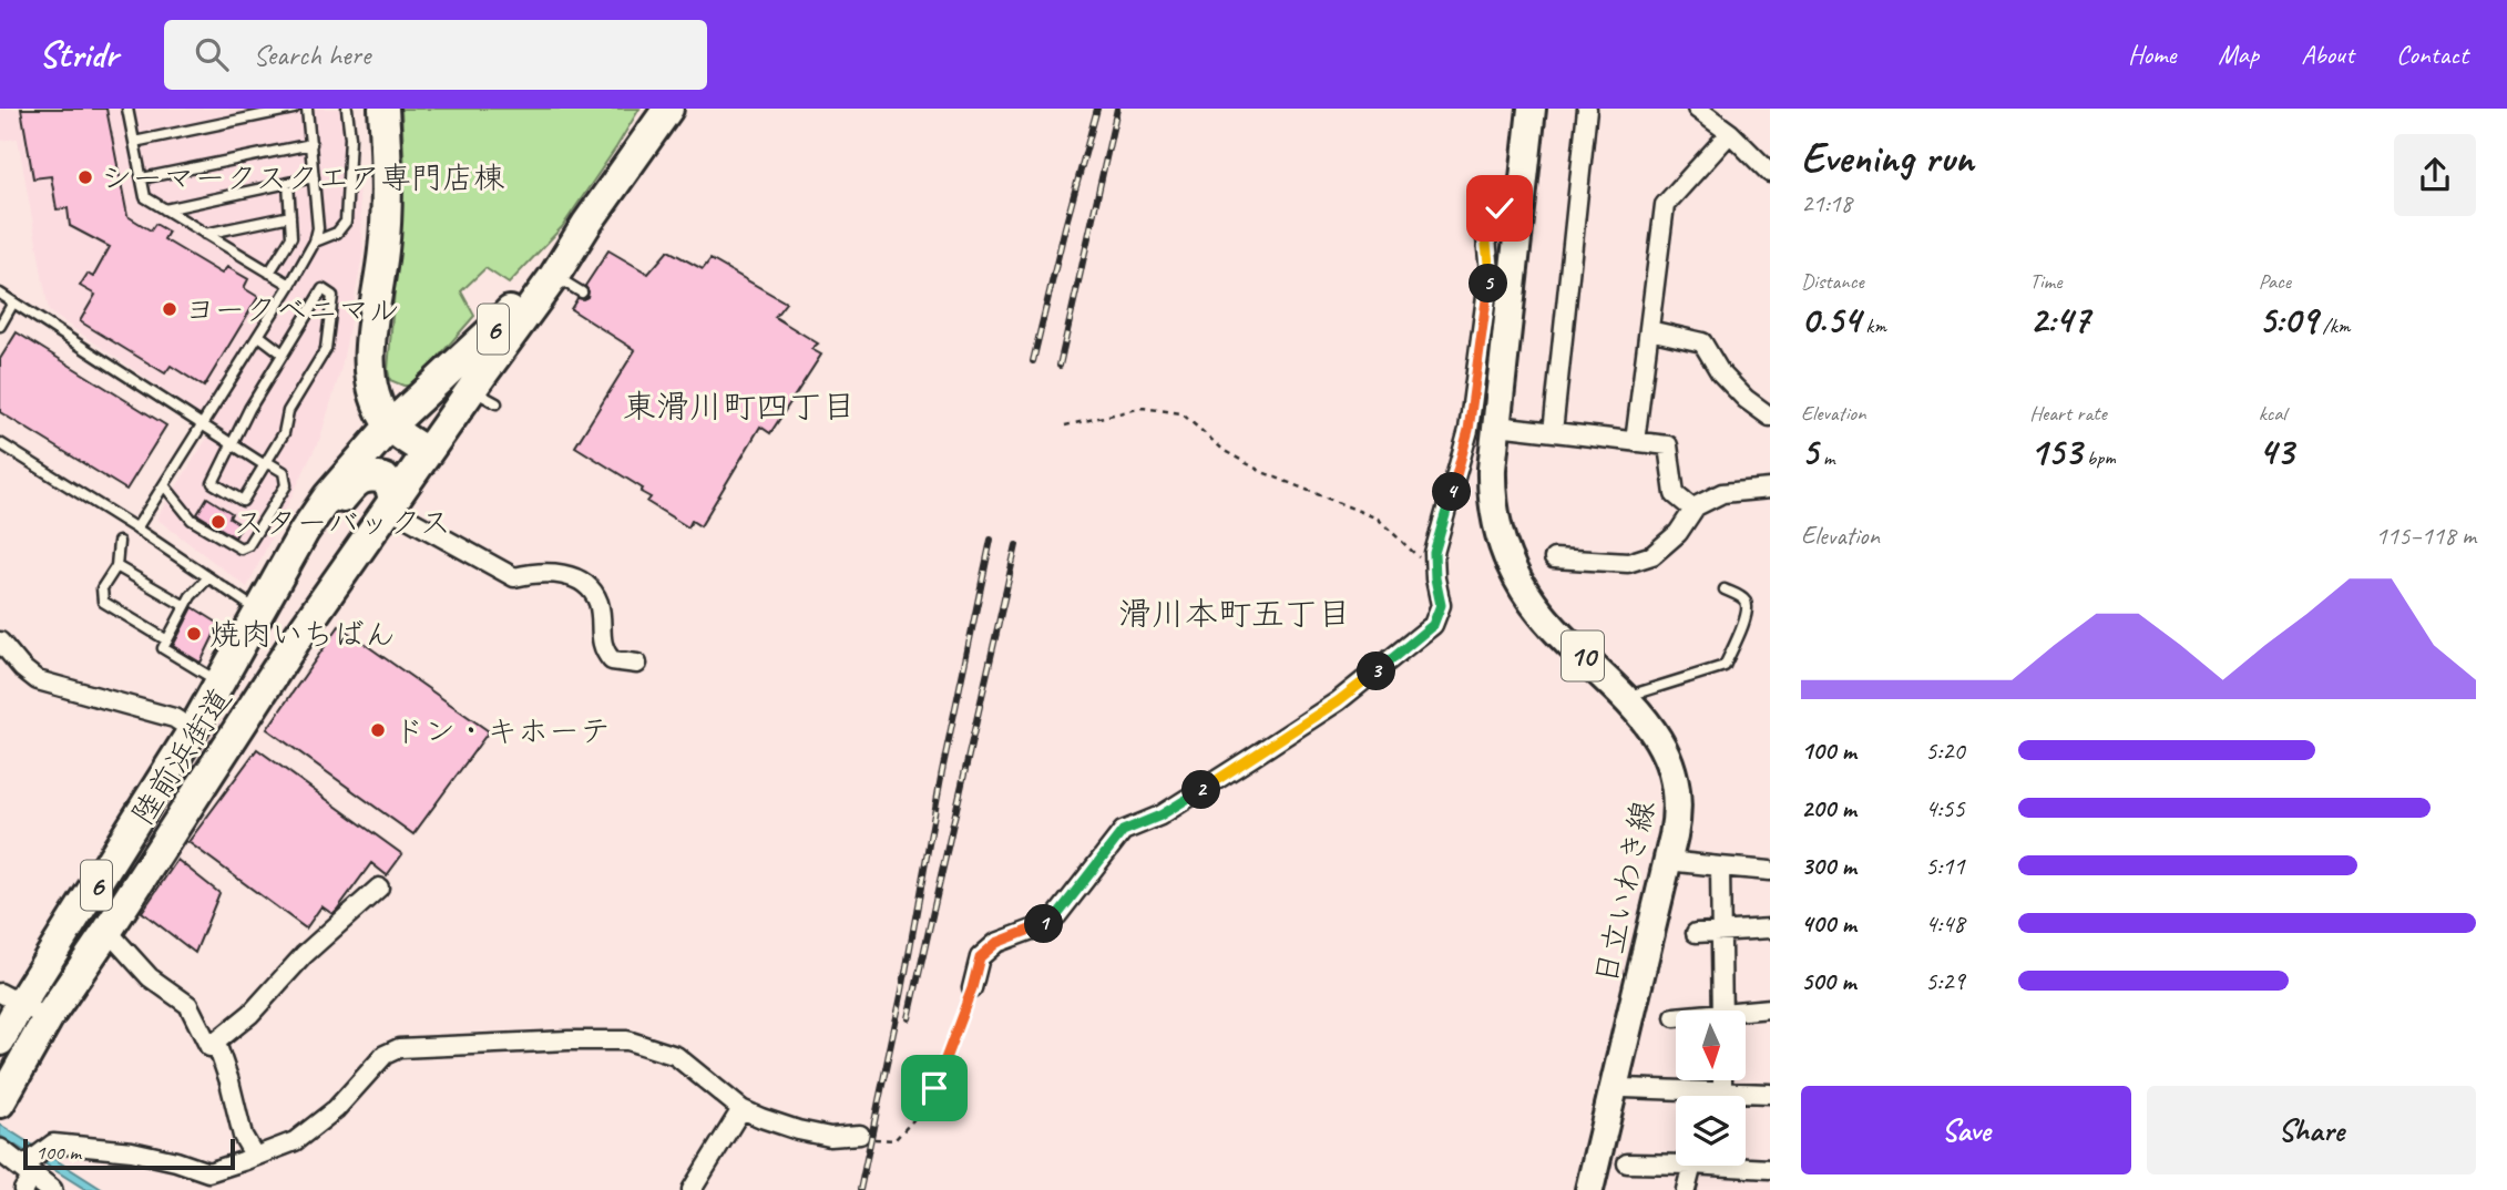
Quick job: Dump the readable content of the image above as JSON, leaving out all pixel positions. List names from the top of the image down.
{
  "streets": {
    "highway": ["6", "陸前浜街道"],
    "main road": ["10", "日立いわき線"]
  },
  "districts": ["東滑川町四丁目", "滑川本町五丁目"],
  "places": [
    "シーマークスクエア専門店棟",
    "ヨークベニマル",
    "スターバックス",
    "焼肉いちばん",
    "ドン・キホーテ"
  ],
  "scale_bar": "100 m",
  "north": "bottom",
  "page": {
    "header": "Stridr",
    "search": "Search here",
    "nav": [
      "Home",
      "Map",
      "About",
      "Contact"
    ],
    "heading": ["Evening run", "21:18"],
    "stats": [
      ["Distance", "0.54 km"],
      ["Time", "2:47"],
      ["Pace", "5:09 /km"],
      ["Elevation", "5 m"],
      ["Heart rate", "153 bpm"],
      ["kcal", "43"]
    ],
    "pins": [
      "5",
      "4",
      "3",
      "2",
      "1"
    ],
    "chart": ["Elevation", "115–118 m"],
    "list": [
      {
        "name": "100 m",
        "note": "5:20"
      },
      {
        "name": "200 m",
        "note": "4:55"
      },
      {
        "name": "300 m",
        "note": "5:11"
      },
      {
        "name": "400 m",
        "note": "4:48"
      },
      {
        "name": "500 m",
        "note": "5:29"
      }
    ],
    "buttons": ["Save", "Share"],
    "scale": "100 m"
  }
}
